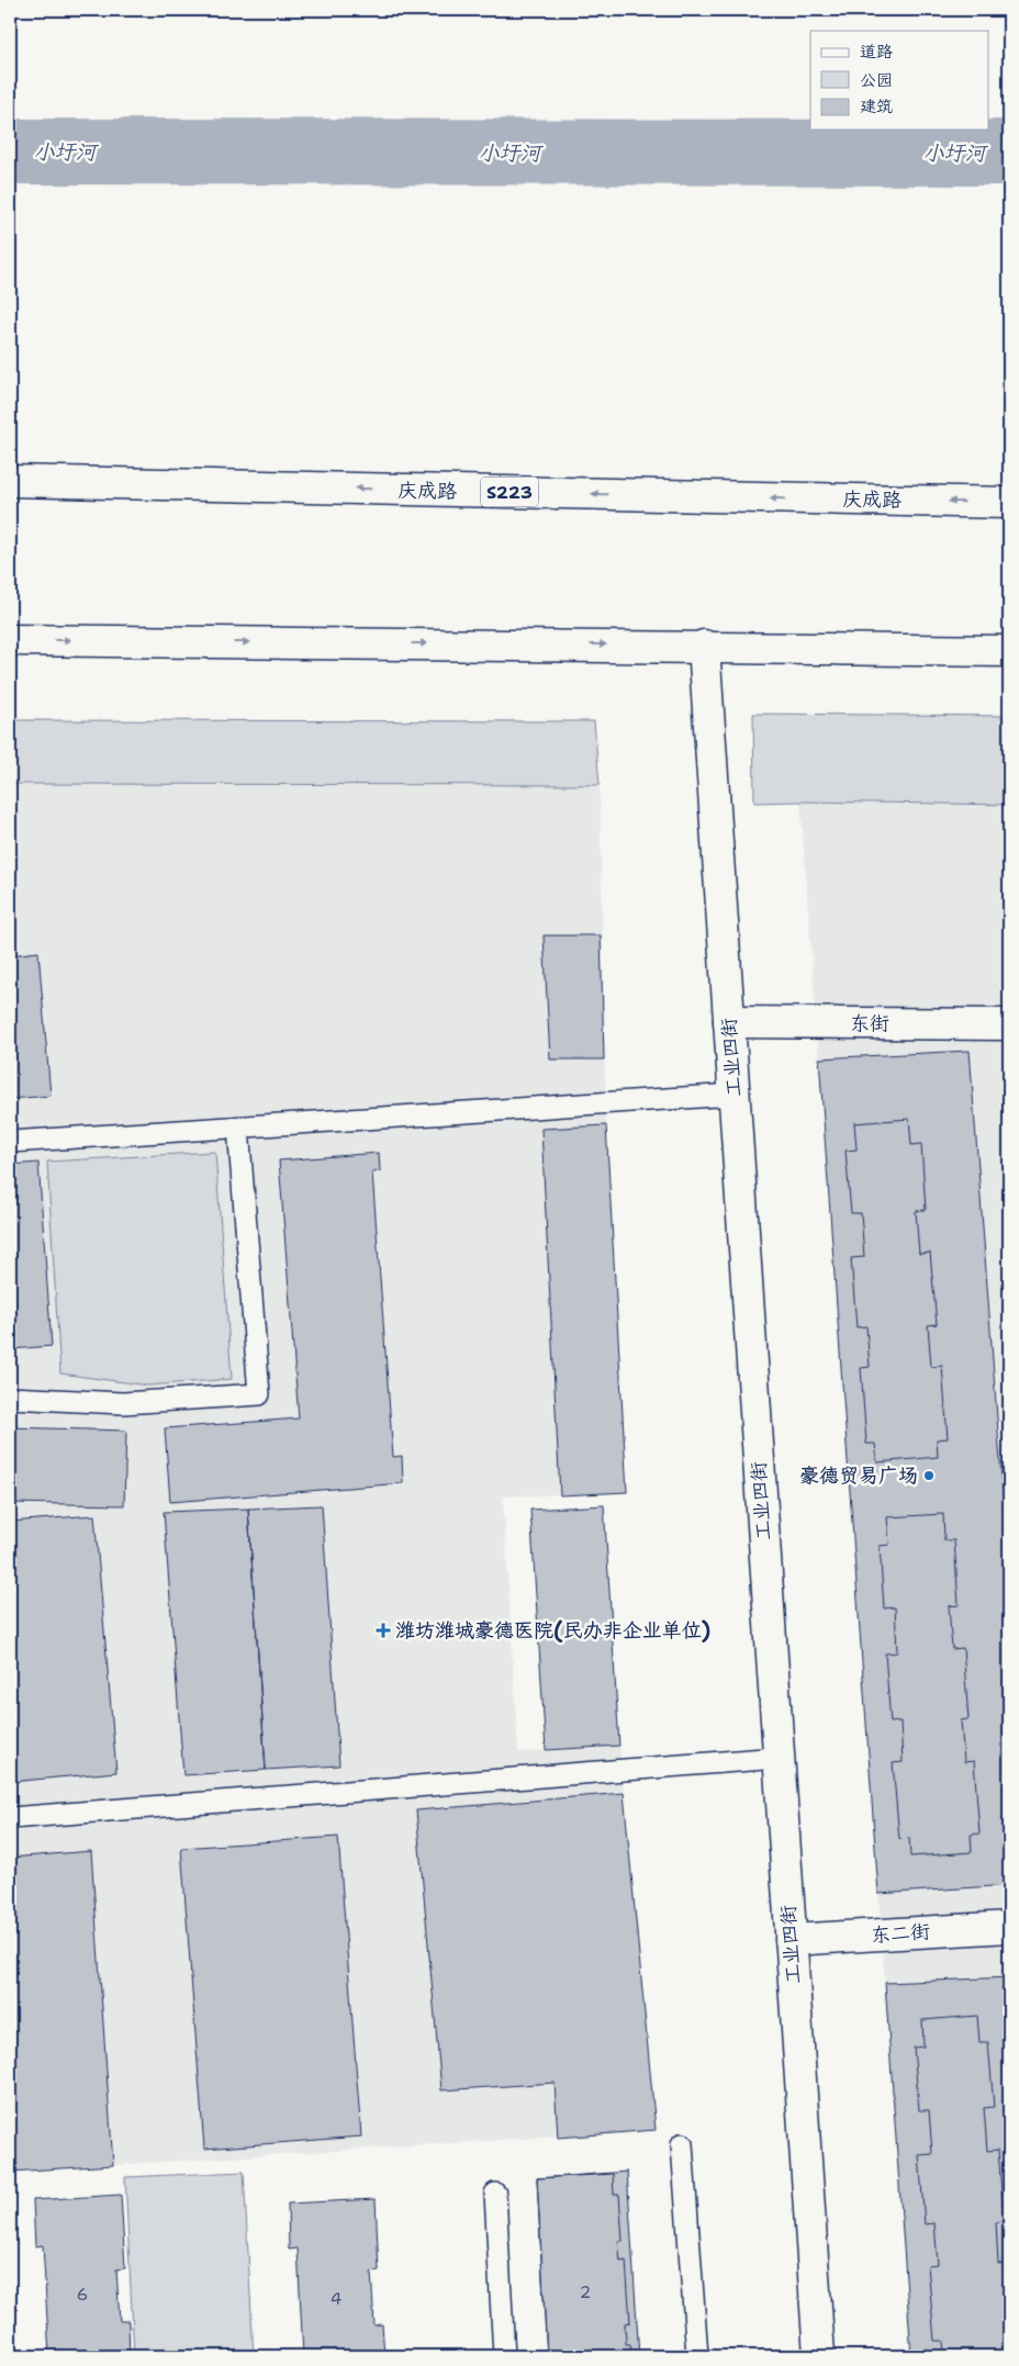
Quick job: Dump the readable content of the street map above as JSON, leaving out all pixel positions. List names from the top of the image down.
{
  "streets": {
    "street": [
      "庆成路",
      "S223",
      "东街",
      "工业四街",
      "东二街"
    ]
  },
  "crossings": [
    ["东街", "工业四街"],
    ["工业四街", "东二街"]
  ],
  "water": ["小圩河"],
  "places": {
    "other": ["豪德贸易广场"],
    "health": ["潍坊潍城豪德医院(民办非企业单位)"]
  },
  "house_numbers": ["2", "6", "4"],
  "legend": ["道路", "公园", "建筑"]
}
